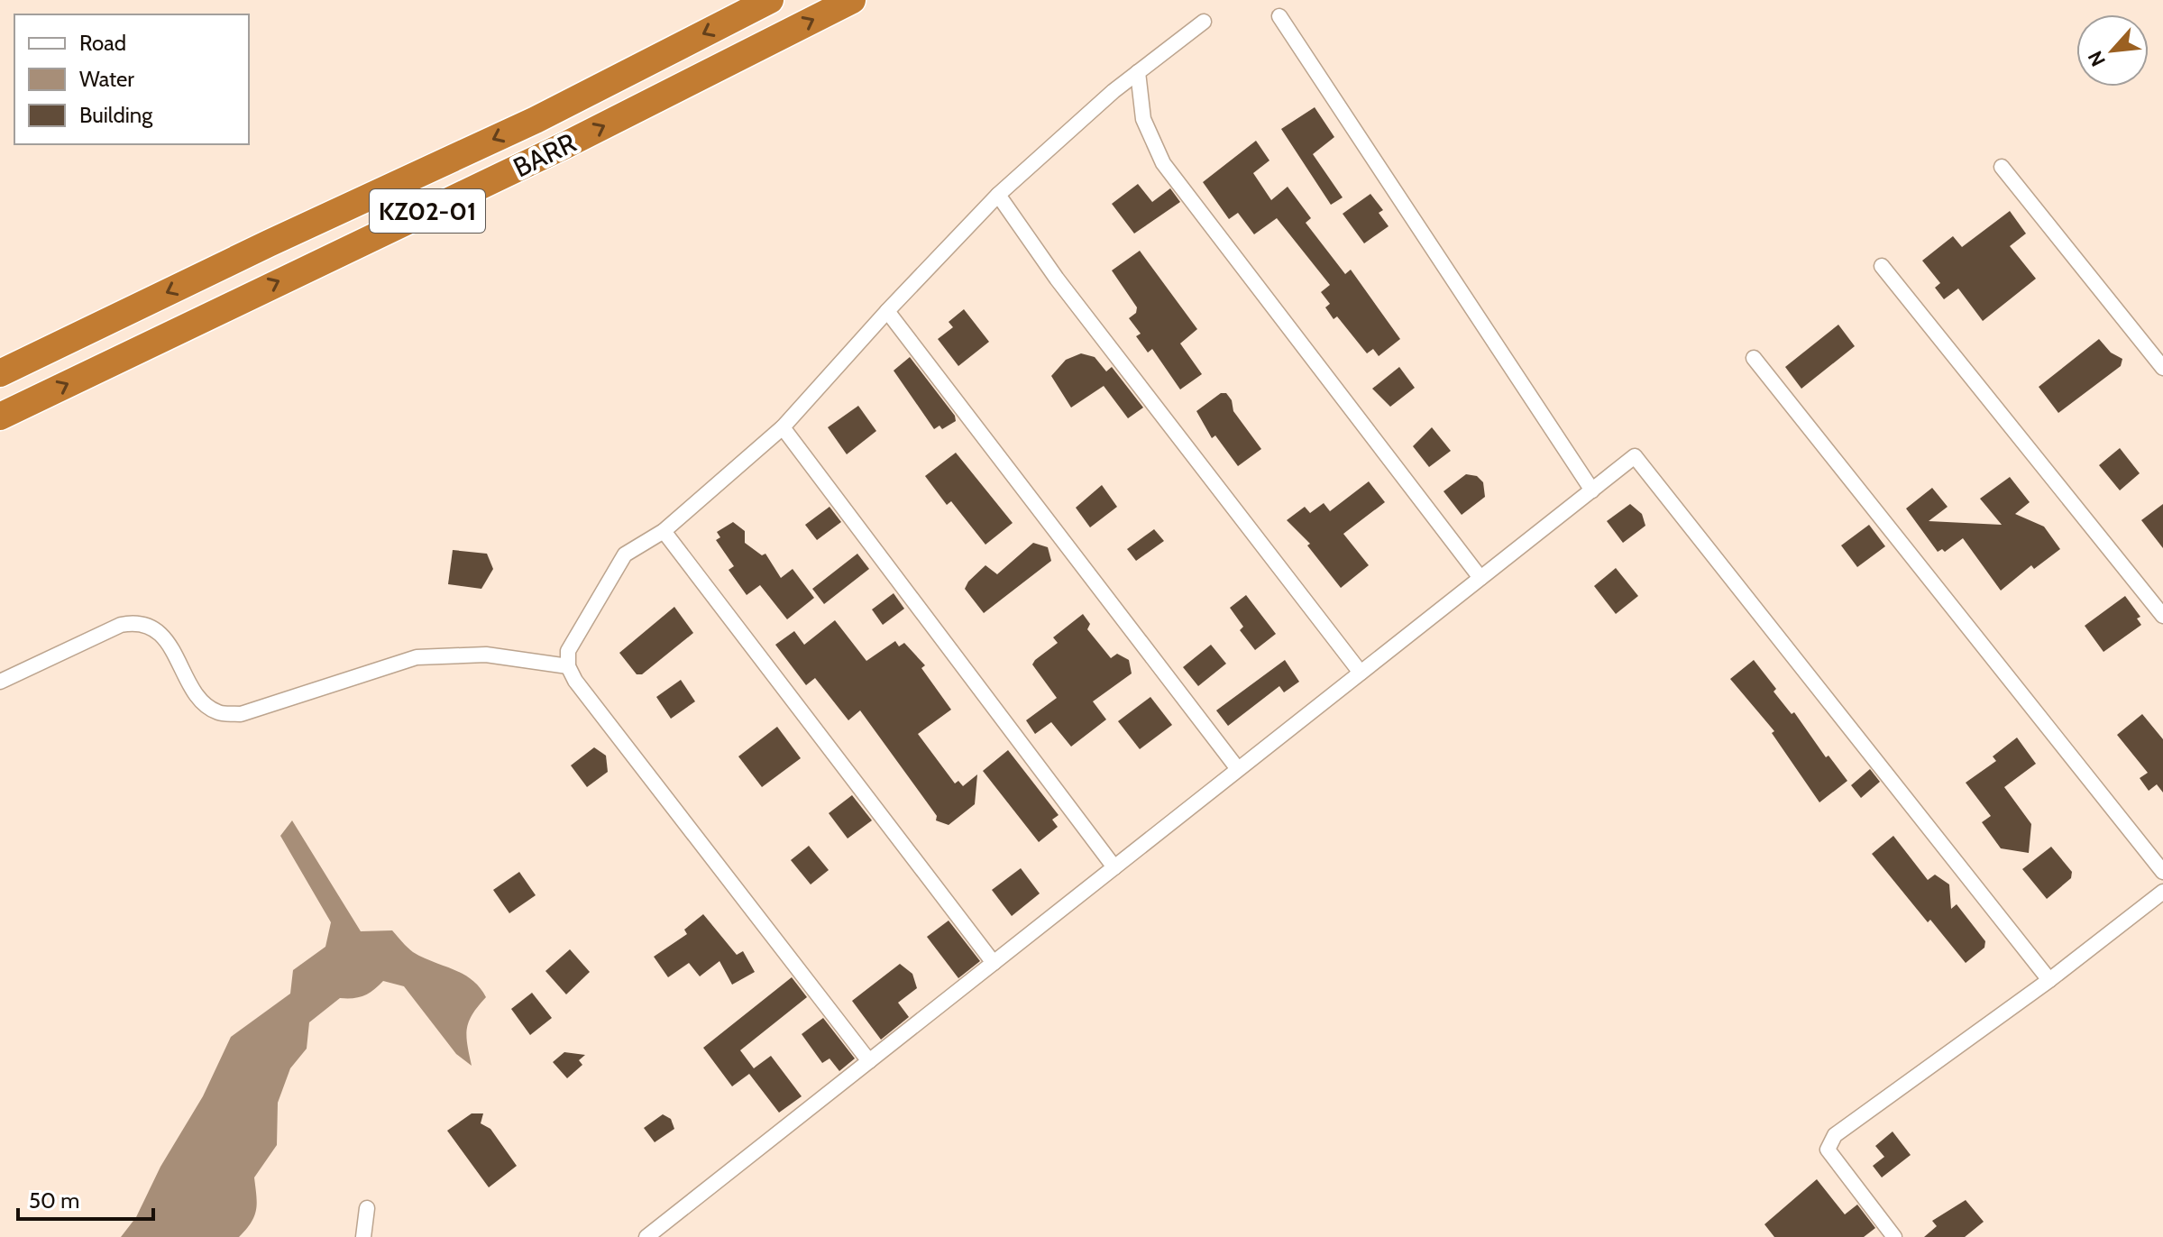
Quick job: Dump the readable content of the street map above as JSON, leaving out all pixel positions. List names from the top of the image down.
{
  "streets": {
    "highway": ["BARR", "KZ02-01"]
  },
  "legend": ["Road", "Water", "Building"],
  "scale_bar": "50 m",
  "north": "bottom left"
}
